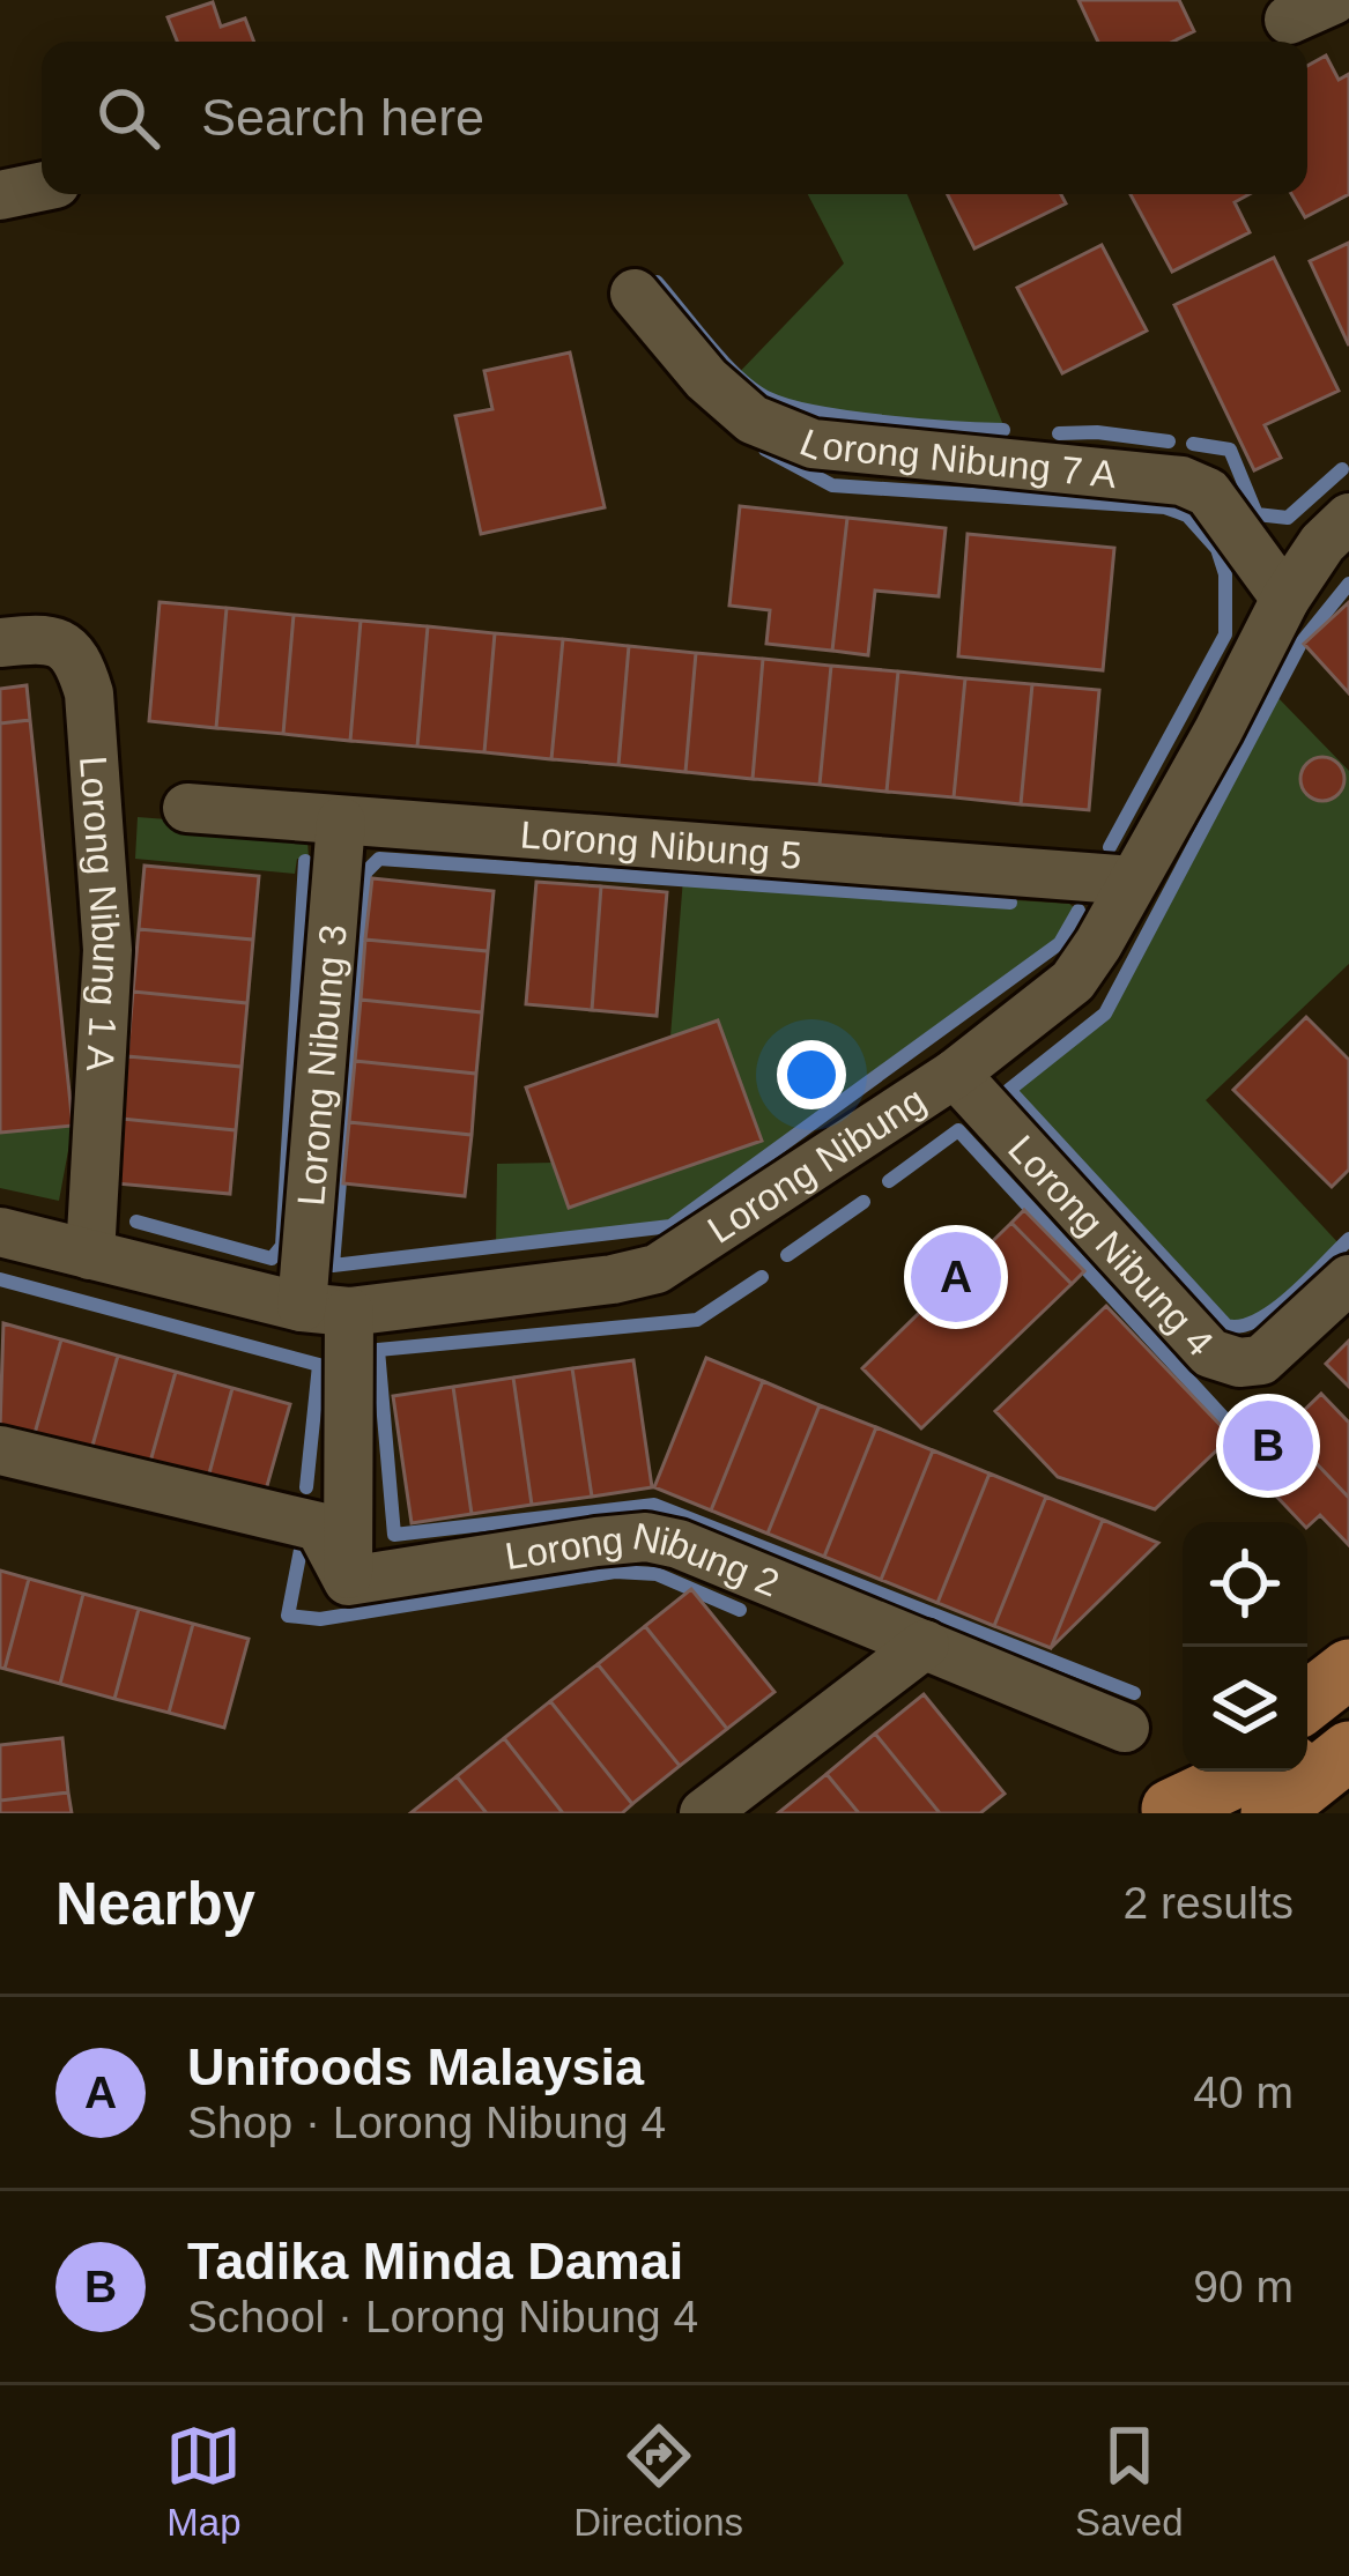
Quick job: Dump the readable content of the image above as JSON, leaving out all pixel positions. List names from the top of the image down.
{
  "streets": {
    "street": [
      "Lorong Nibung 7 A",
      "Lorong Nibung 5",
      "Lorong Nibung 1 A",
      "Lorong Nibung 3",
      "Lorong Nibung",
      "Lorong Nibung 4",
      "Lorong Nibung 2"
    ]
  },
  "crossings": [
    ["Lorong Nibung 7 A", "Lorong Nibung"],
    ["Lorong Nibung 5", "Lorong Nibung 3"],
    ["Lorong Nibung 5", "Lorong Nibung"],
    ["Lorong Nibung 1 A", "Lorong Nibung"],
    ["Lorong Nibung 3", "Lorong Nibung"],
    ["Lorong Nibung", "Lorong Nibung 4"]
  ],
  "page": {
    "search": "Search here",
    "pins": ["A", "B"],
    "heading": ["Nearby", "2 results"],
    "list": [
      {
        "mark": "A",
        "name": "Unifoods Malaysia",
        "note": "Shop · Lorong Nibung 4",
        "value": "40 m"
      },
      {
        "mark": "B",
        "name": "Tadika Minda Damai",
        "note": "School · Lorong Nibung 4",
        "value": "90 m"
      }
    ],
    "nav": ["Map", "Directions", "Saved"]
  }
}
